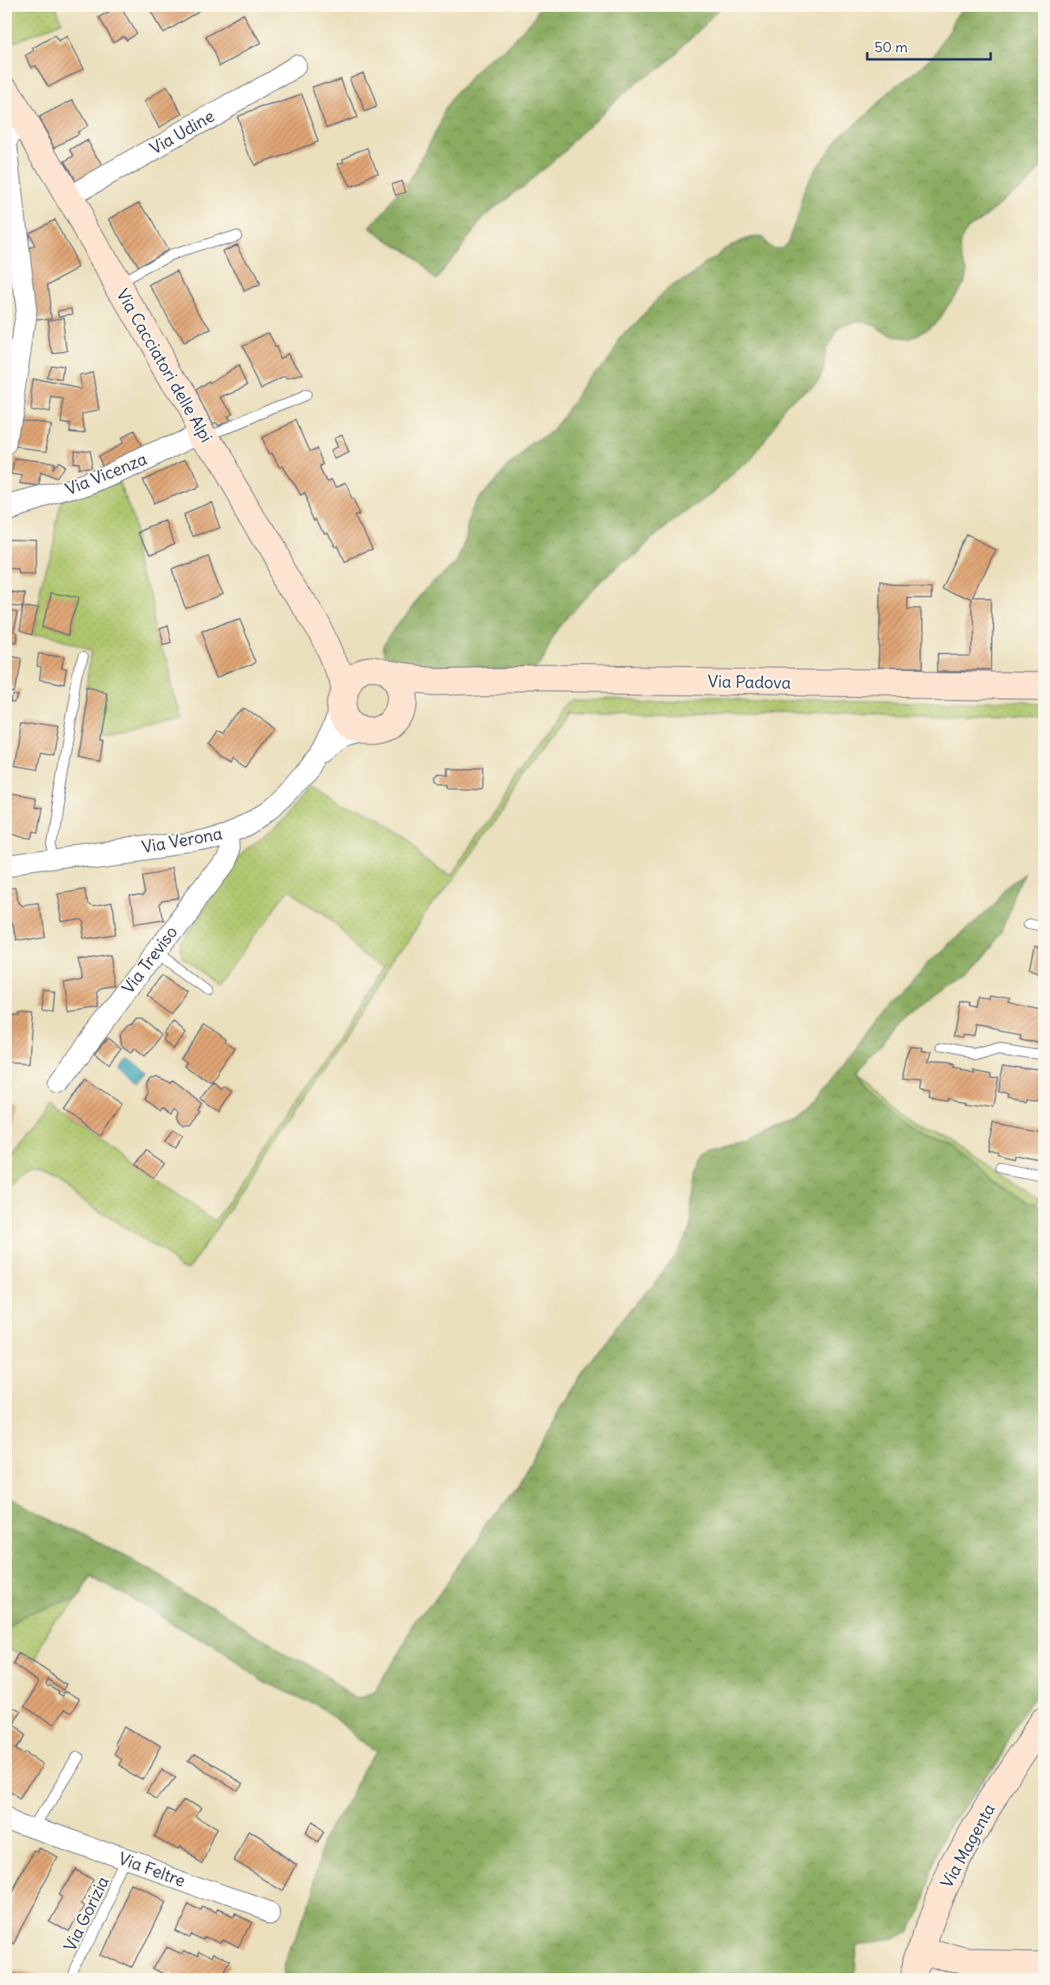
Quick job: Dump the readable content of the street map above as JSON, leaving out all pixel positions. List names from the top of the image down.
{
  "streets": {
    "street": [
      "Via Udine",
      "Via Cacciatori delle Alpi",
      "Via Vicenza",
      "Via Padova",
      "Via Verona",
      "Via Treviso",
      "Via Magenta",
      "Via Feltre"
    ],
    "lane": ["Via Gorizia"]
  },
  "crossings": [
    ["Via Udine", "Via Cacciatori delle Alpi"],
    ["Via Cacciatori delle Alpi", "Via Vicenza"],
    ["Via Cacciatori delle Alpi", "Via Padova"],
    ["Via Cacciatori delle Alpi", "Via Verona"],
    ["Via Padova", "Via Verona"],
    ["Via Verona", "Via Treviso"],
    ["Via Feltre", "Via Gorizia"]
  ],
  "scale_bar": "50 m"
}
